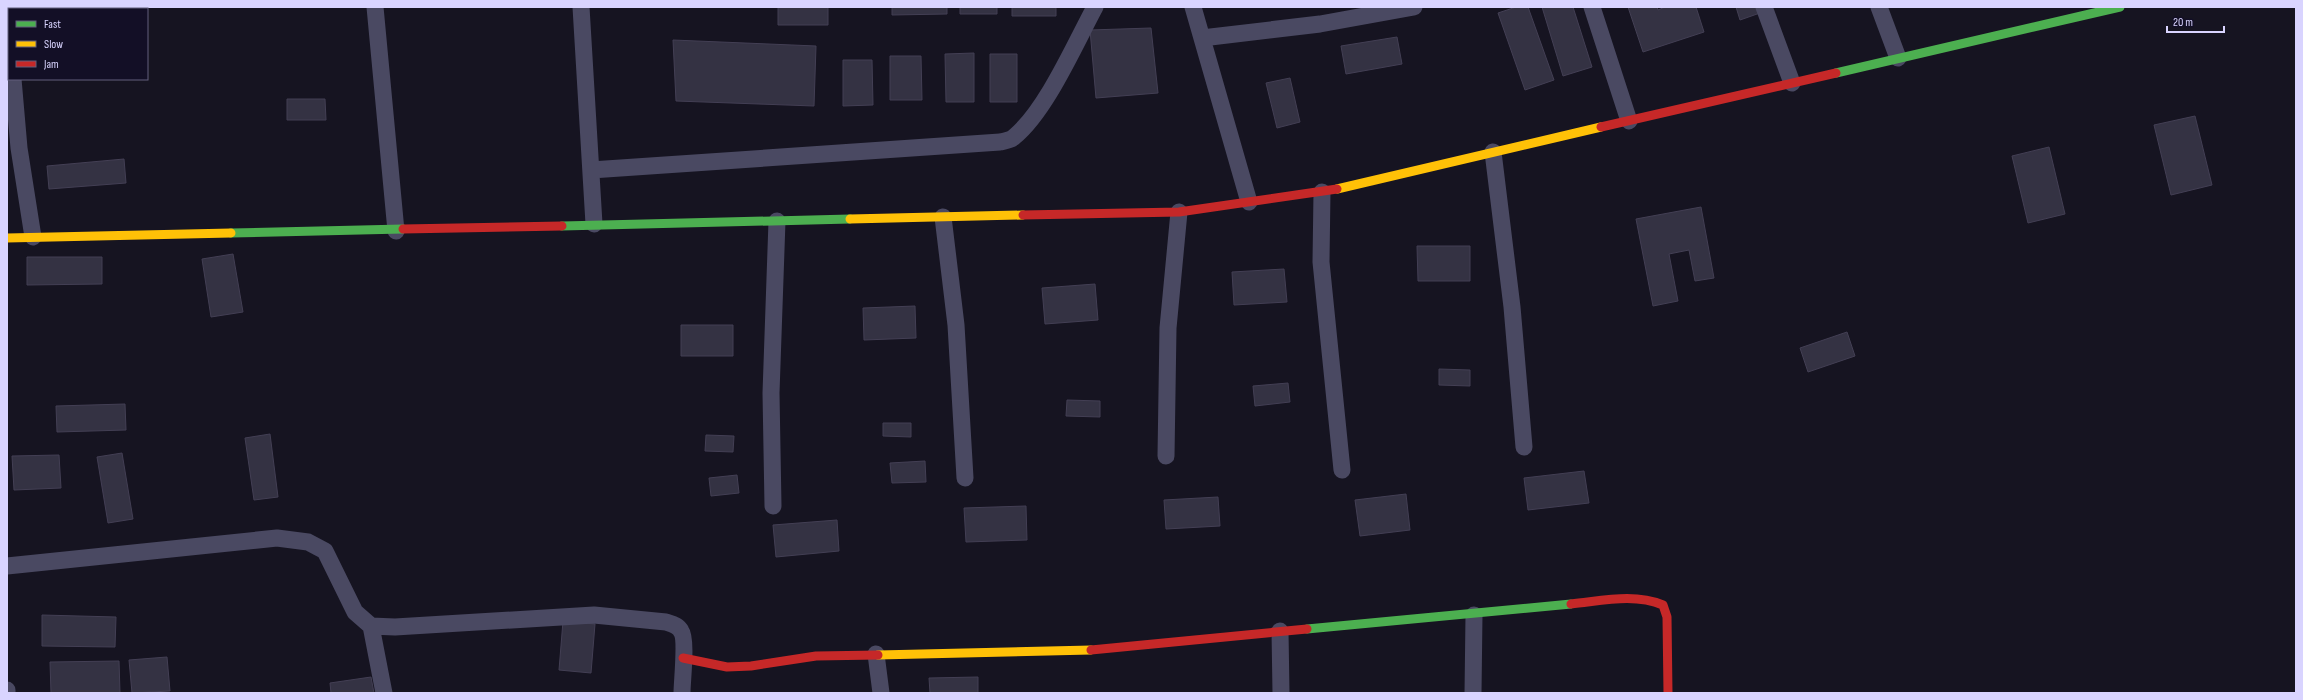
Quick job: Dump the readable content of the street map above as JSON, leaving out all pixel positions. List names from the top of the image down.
{
  "legend": ["Fast", "Slow", "Jam"],
  "scale_bar": "20 m"
}
